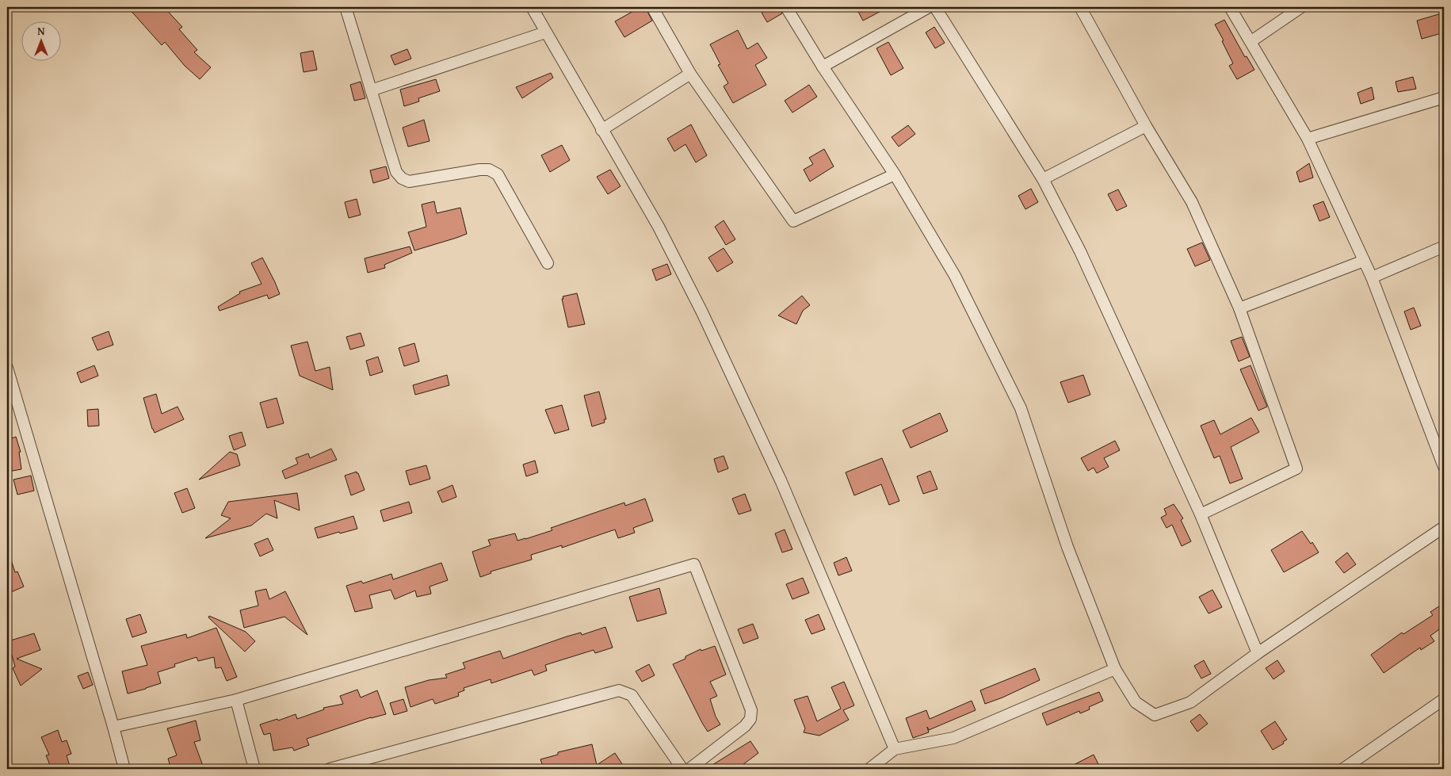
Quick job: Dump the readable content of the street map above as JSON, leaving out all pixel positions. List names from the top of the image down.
{
  "north": "top"
}
